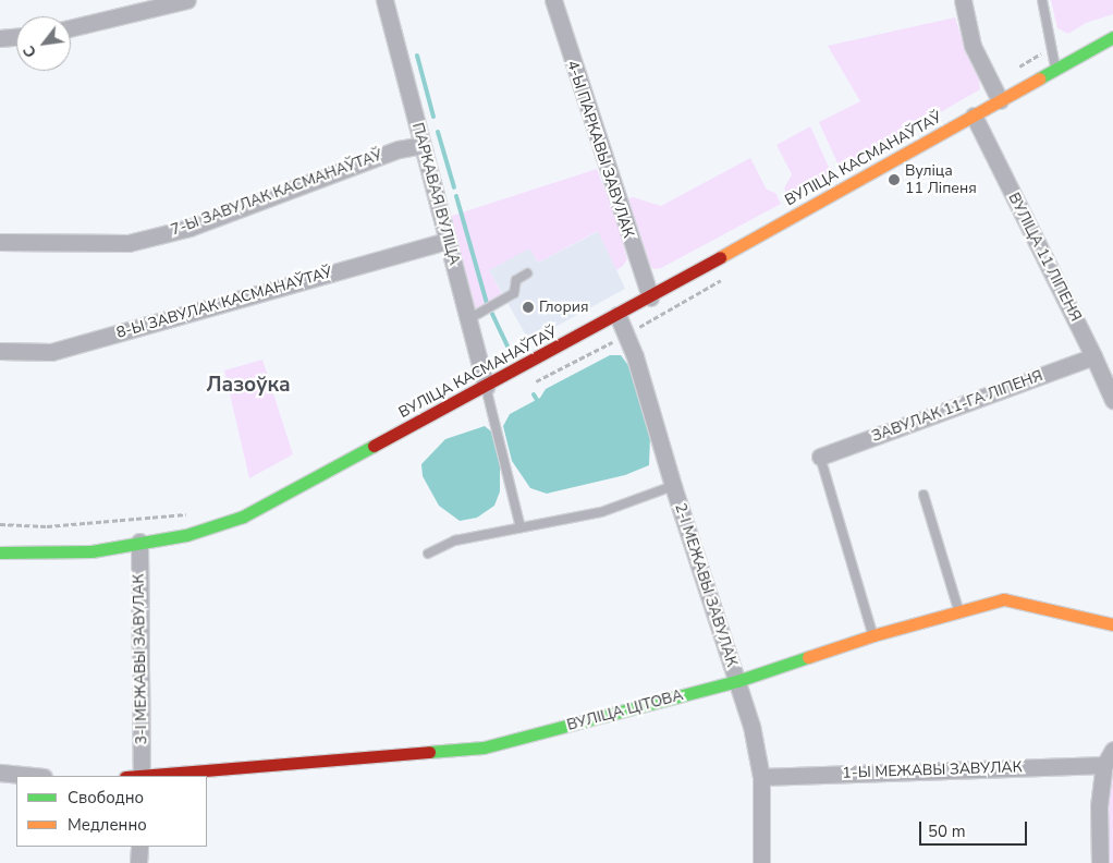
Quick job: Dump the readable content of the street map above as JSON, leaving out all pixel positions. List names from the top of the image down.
{
  "streets": {
    "main road": ["ВУЛІЦА КАСМАНАЎТАЎ", "ВУЛІЦА ЦІТОВА"],
    "street": [
      "4-Ы ПАРКАВЫ ЗАВУЛАК",
      "7-Ы ЗАВУЛАК КАСМАНАЎТАЎ",
      "ПАРКАВАЯ ВУЛІЦА",
      "ВУЛІЦА 11 ЛІПЕНЯ",
      "8-Ы ЗАВУЛАК КАСМАНАЎТАЎ",
      "ЗАВУЛАК 11-ГА ЛІПЕНЯ",
      "2-І МЕЖАВЫ ЗАВУЛАК",
      "3-І МЕЖАВЫ ЗАВУЛАК",
      "1-Ы МЕЖАВЫ ЗАВУЛАК"
    ]
  },
  "crossings": [
    ["4-Ы ПАРКАВЫ ЗАВУЛАК", "ВУЛІЦА КАСМАНАЎТАЎ"],
    ["ВУЛІЦА КАСМАНАЎТАЎ", "ПАРКАВАЯ ВУЛІЦА"],
    ["ВУЛІЦА КАСМАНАЎТАЎ", "ВУЛІЦА 11 ЛІПЕНЯ"],
    ["ВУЛІЦА КАСМАНАЎТАЎ", "2-І МЕЖАВЫ ЗАВУЛАК"],
    ["ВУЛІЦА КАСМАНАЎТАЎ", "3-І МЕЖАВЫ ЗАВУЛАК"],
    ["7-Ы ЗАВУЛАК КАСМАНАЎТАЎ", "ПАРКАВАЯ ВУЛІЦА"],
    ["ПАРКАВАЯ ВУЛІЦА", "8-Ы ЗАВУЛАК КАСМАНАЎТАЎ"],
    ["ВУЛІЦА 11 ЛІПЕНЯ", "ЗАВУЛАК 11-ГА ЛІПЕНЯ"],
    ["2-І МЕЖАВЫ ЗАВУЛАК", "ВУЛІЦА ЦІТОВА"],
    ["2-І МЕЖАВЫ ЗАВУЛАК", "1-Ы МЕЖАВЫ ЗАВУЛАК"],
    ["3-І МЕЖАВЫ ЗАВУЛАК", "ВУЛІЦА ЦІТОВА"]
  ],
  "districts": ["Лазоўка"],
  "places": ["Вуліца 11 Ліпеня", "Глория"],
  "legend": ["Свободно", "Медленно"],
  "scale_bar": "50 m",
  "north": "bottom left"
}
